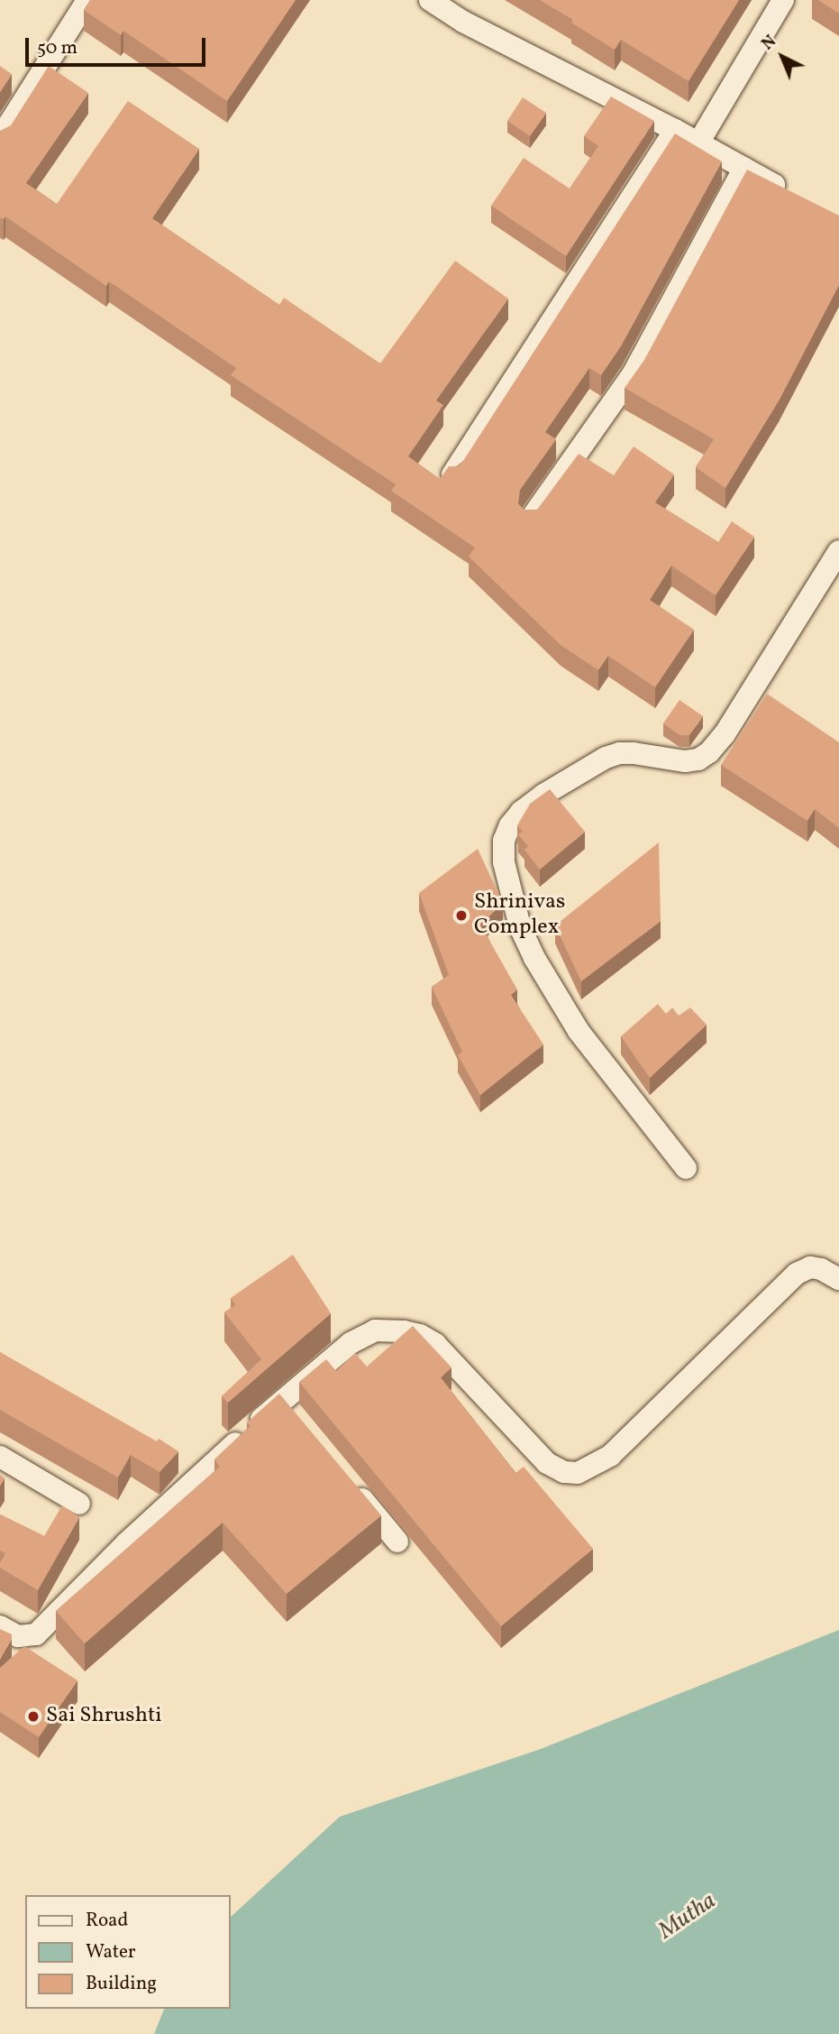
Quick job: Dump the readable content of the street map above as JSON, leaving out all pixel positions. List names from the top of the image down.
{
  "water": ["Mutha"],
  "places": ["Shrinivas Complex", "Sai Shrushti"],
  "legend": ["Road", "Water", "Building"],
  "scale_bar": "50 m",
  "north": "top left"
}
